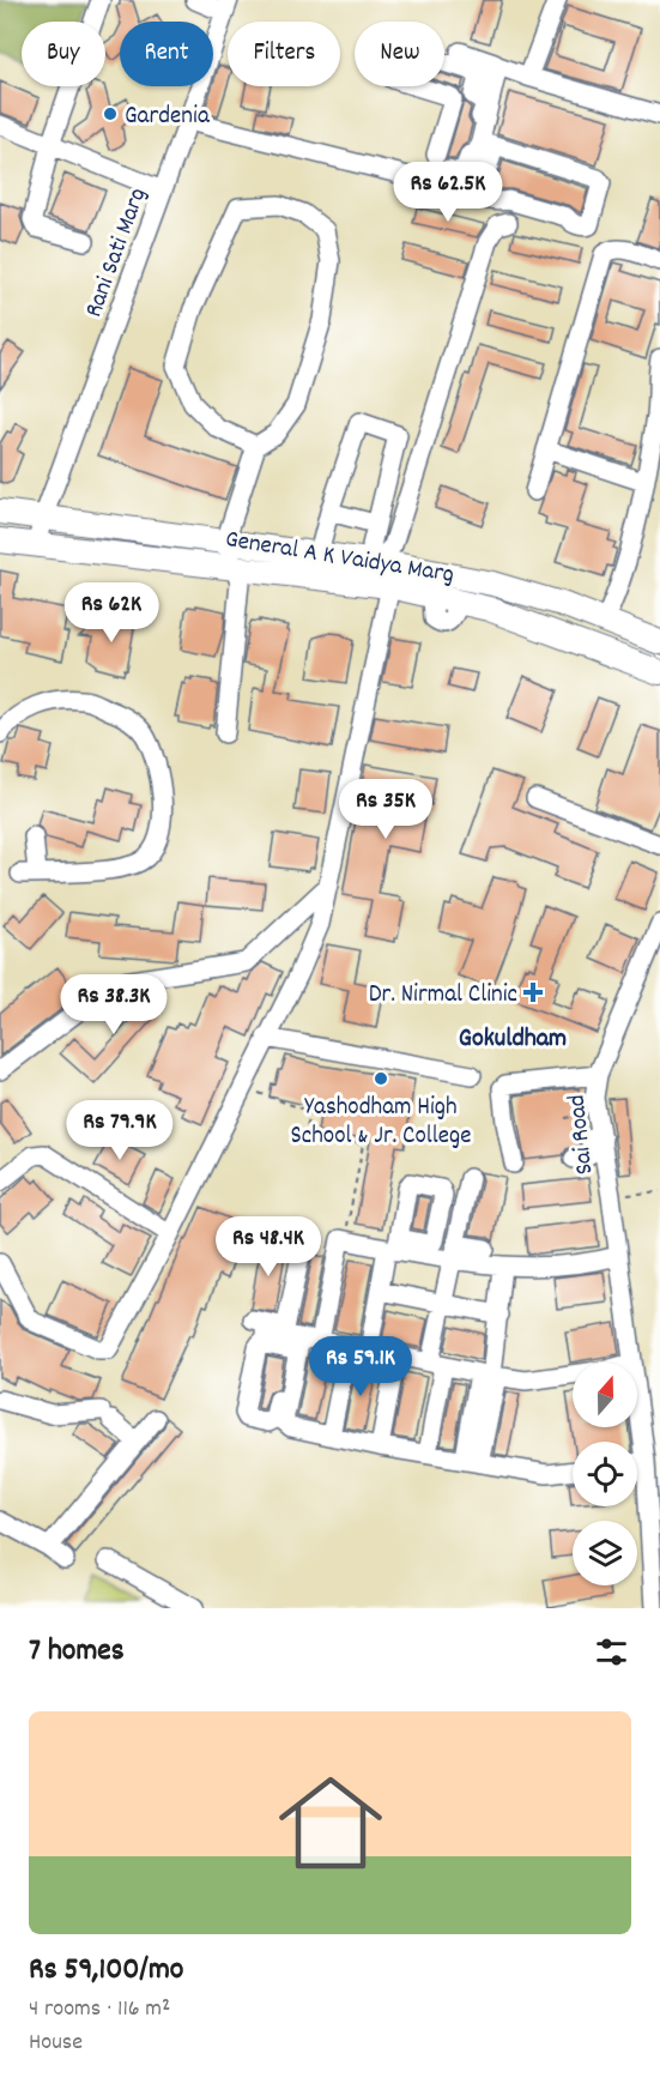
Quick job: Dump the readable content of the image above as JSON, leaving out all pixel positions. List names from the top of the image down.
{
  "streets": {
    "main road": ["General A K Vaidya Marg"],
    "street": ["Rani Sati Marg", "Sai Road"]
  },
  "crossings": [
    ["Rani Sati Marg", "General A K Vaidya Marg"]
  ],
  "districts": ["Gokuldham"],
  "places": {
    "other": ["Gardenia", "Yashodham High School & Jr. College"],
    "health": ["Dr. Nirmal Clinic"]
  },
  "north": "top",
  "page": {
    "chip": [
      "Buy",
      "Rent",
      "Filters",
      "New"
    ],
    "price": [
      "Rs 62.5K",
      "Rs 62K",
      "Rs 35K",
      "Rs 38.3K",
      "Rs 79.9K",
      "Rs 48.4K",
      "Rs 59.1K"
    ],
    "heading": "7 homes",
    "list": [
      {
        "name": "Rs 59,100/mo",
        "note": "4 rooms · 116 m² · House"
      }
    ]
  }
}
